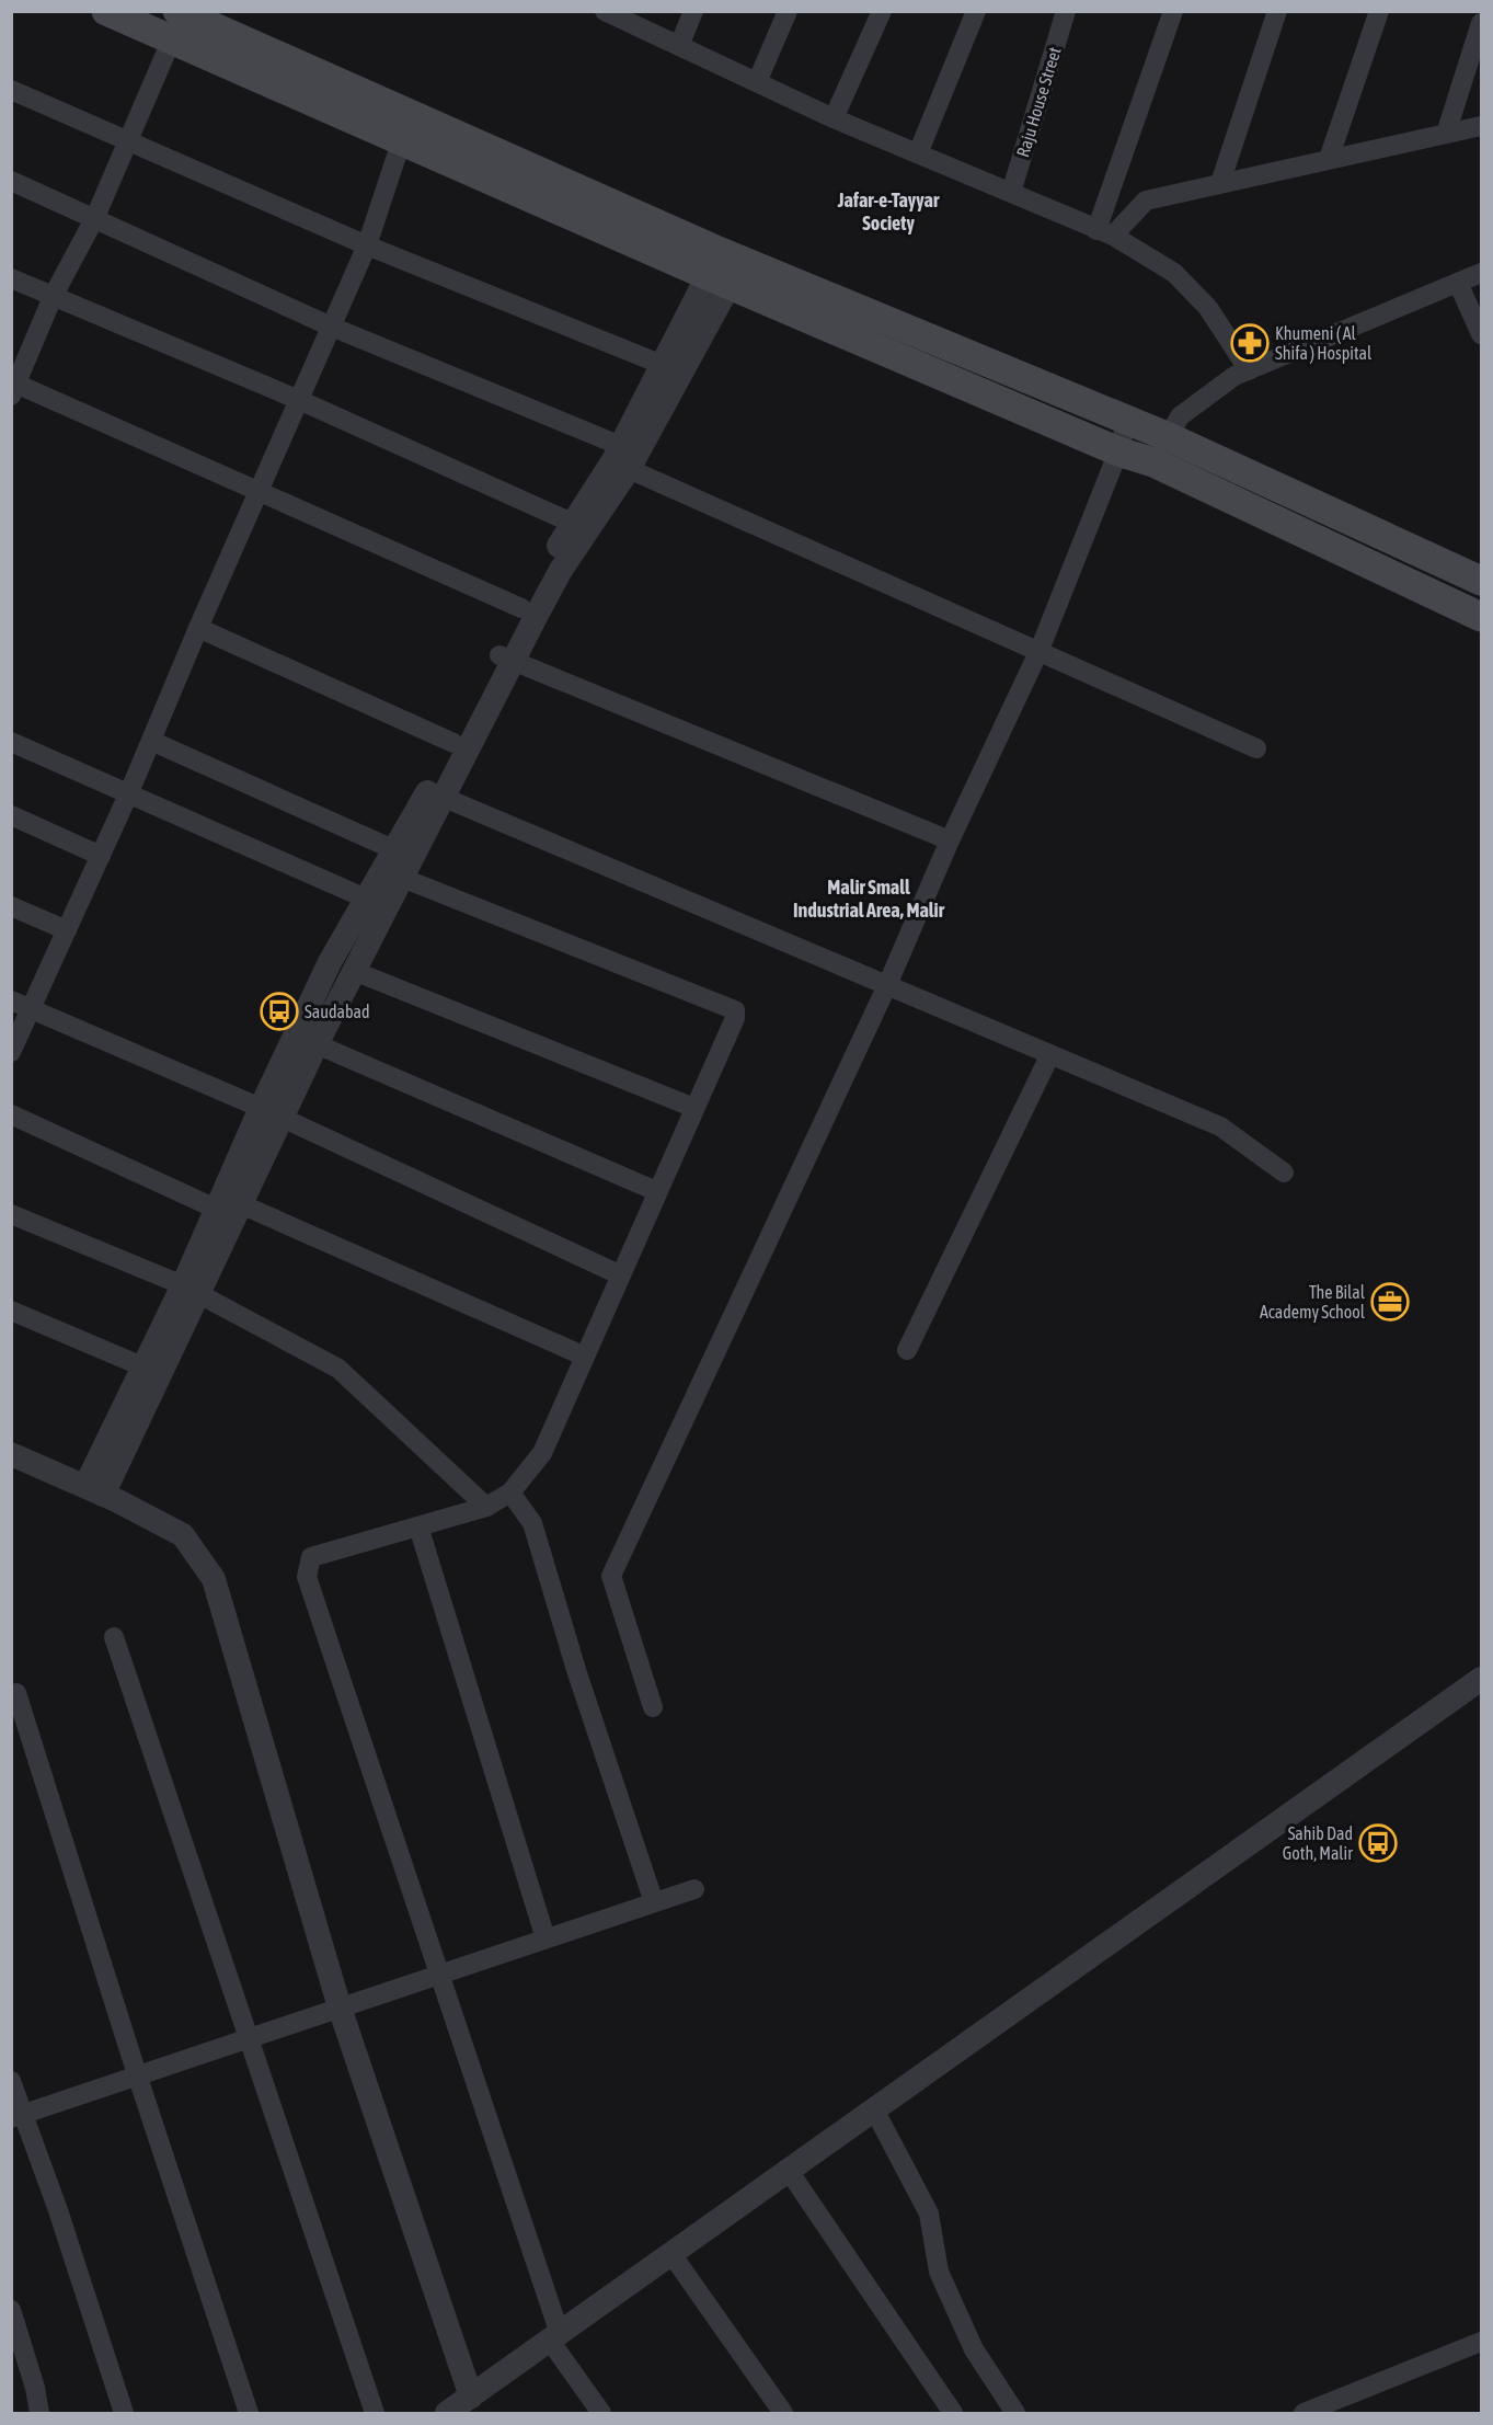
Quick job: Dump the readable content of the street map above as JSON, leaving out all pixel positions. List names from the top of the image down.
{
  "streets": {
    "street": ["Raju House Street"]
  },
  "districts": ["Jafar-e-Tayyar Society", "Malir Small Industrial Area, Malir"],
  "places": {
    "pharmacy": ["Khumeni ( Al Shifa ) Hospital"],
    "bus stop": ["Saudabad", "Sahib Dad Goth, Malir"],
    "office": ["The Bilal Academy School"]
  }
}
